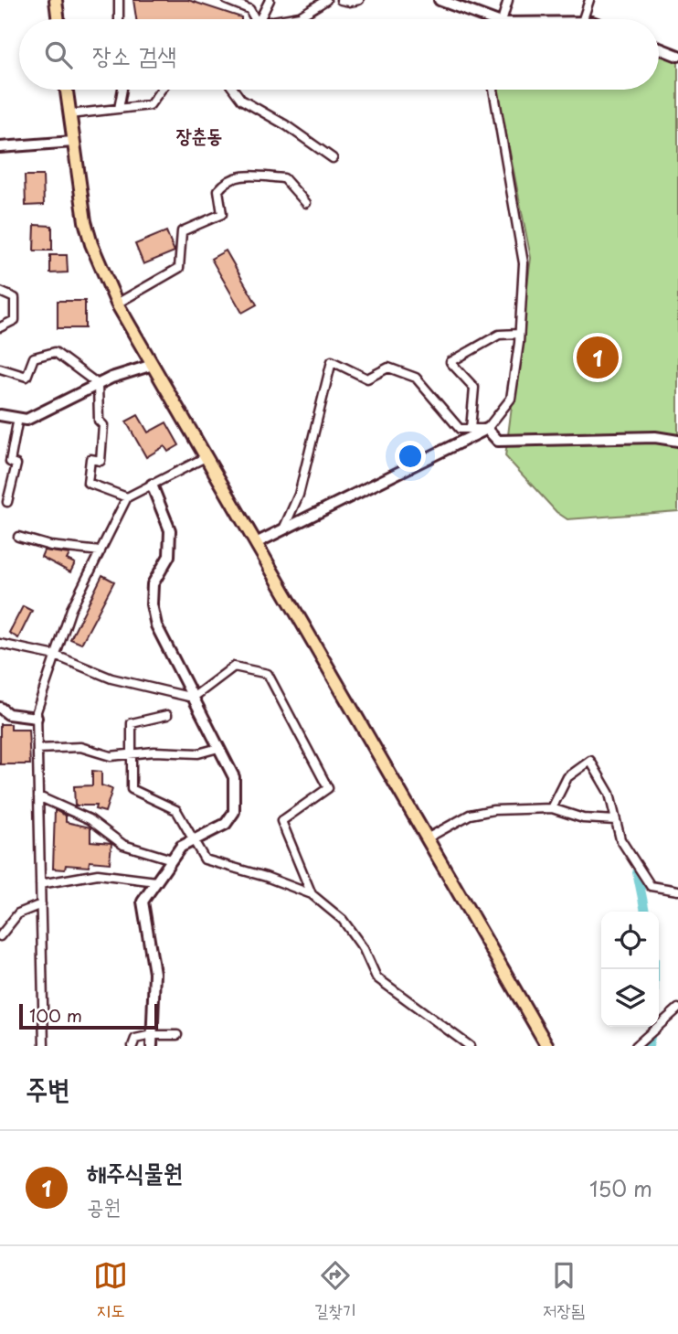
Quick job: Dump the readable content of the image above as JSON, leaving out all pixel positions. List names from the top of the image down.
{
  "districts": ["장춘동"],
  "scale_bar": "100 m",
  "page": {
    "search": "장소 검색",
    "pins": "1",
    "scale": "100 m",
    "heading": "주변",
    "list": [
      {
        "mark": "1",
        "name": "해주식물원",
        "note": "공원",
        "value": "150 m"
      }
    ],
    "nav": ["지도", "길찾기", "저장됨"]
  }
}
